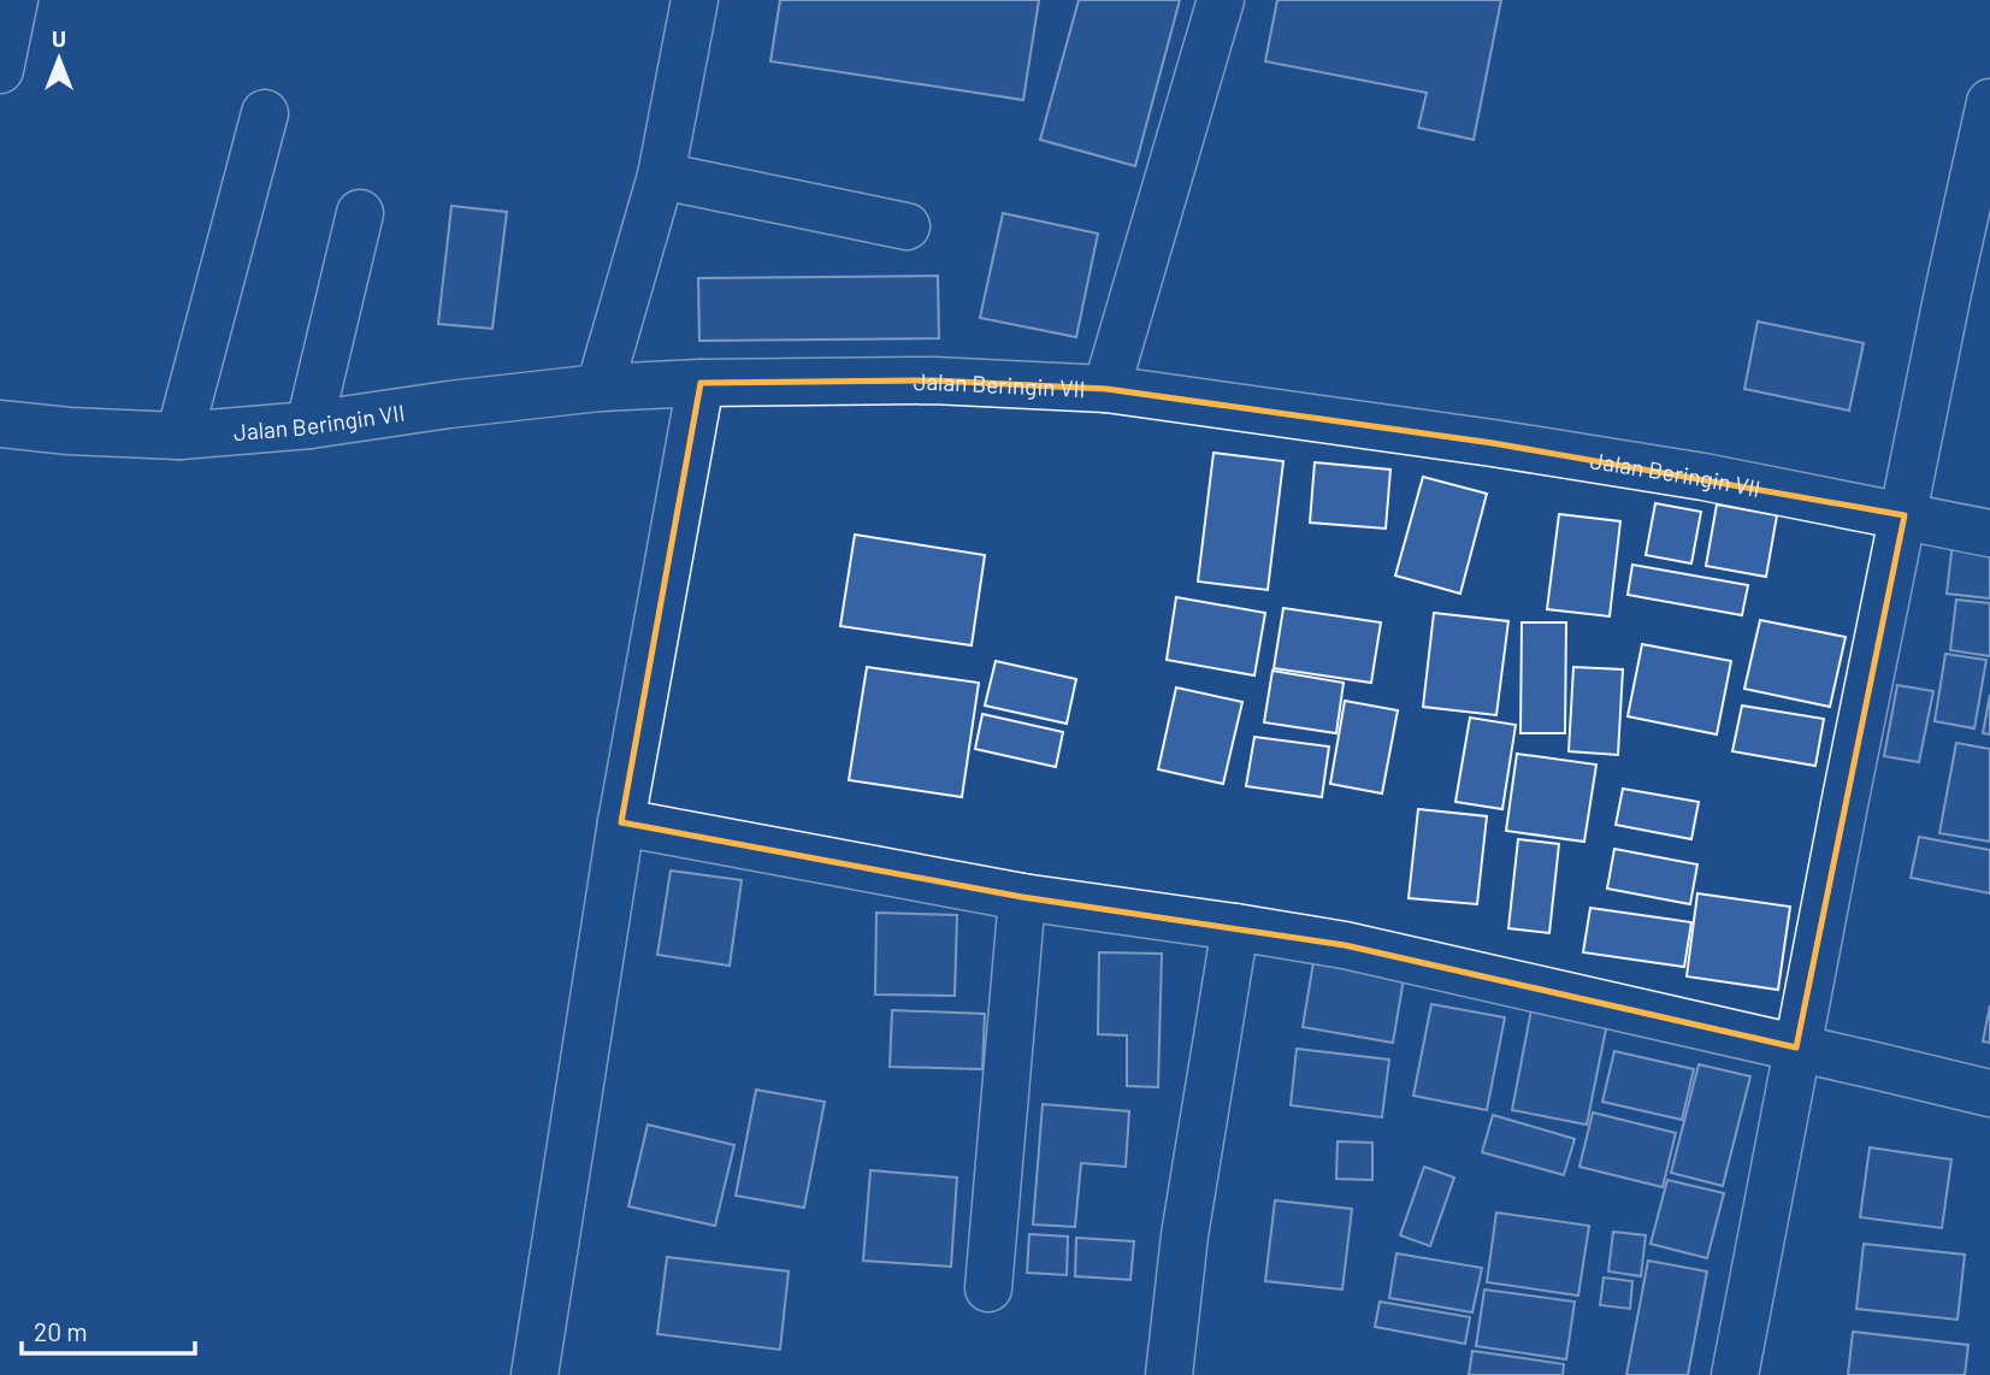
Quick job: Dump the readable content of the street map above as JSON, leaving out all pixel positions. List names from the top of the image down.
{
  "streets": {
    "street": ["Jalan Beringin VII"]
  },
  "scale_bar": "20 m",
  "north": "top"
}
